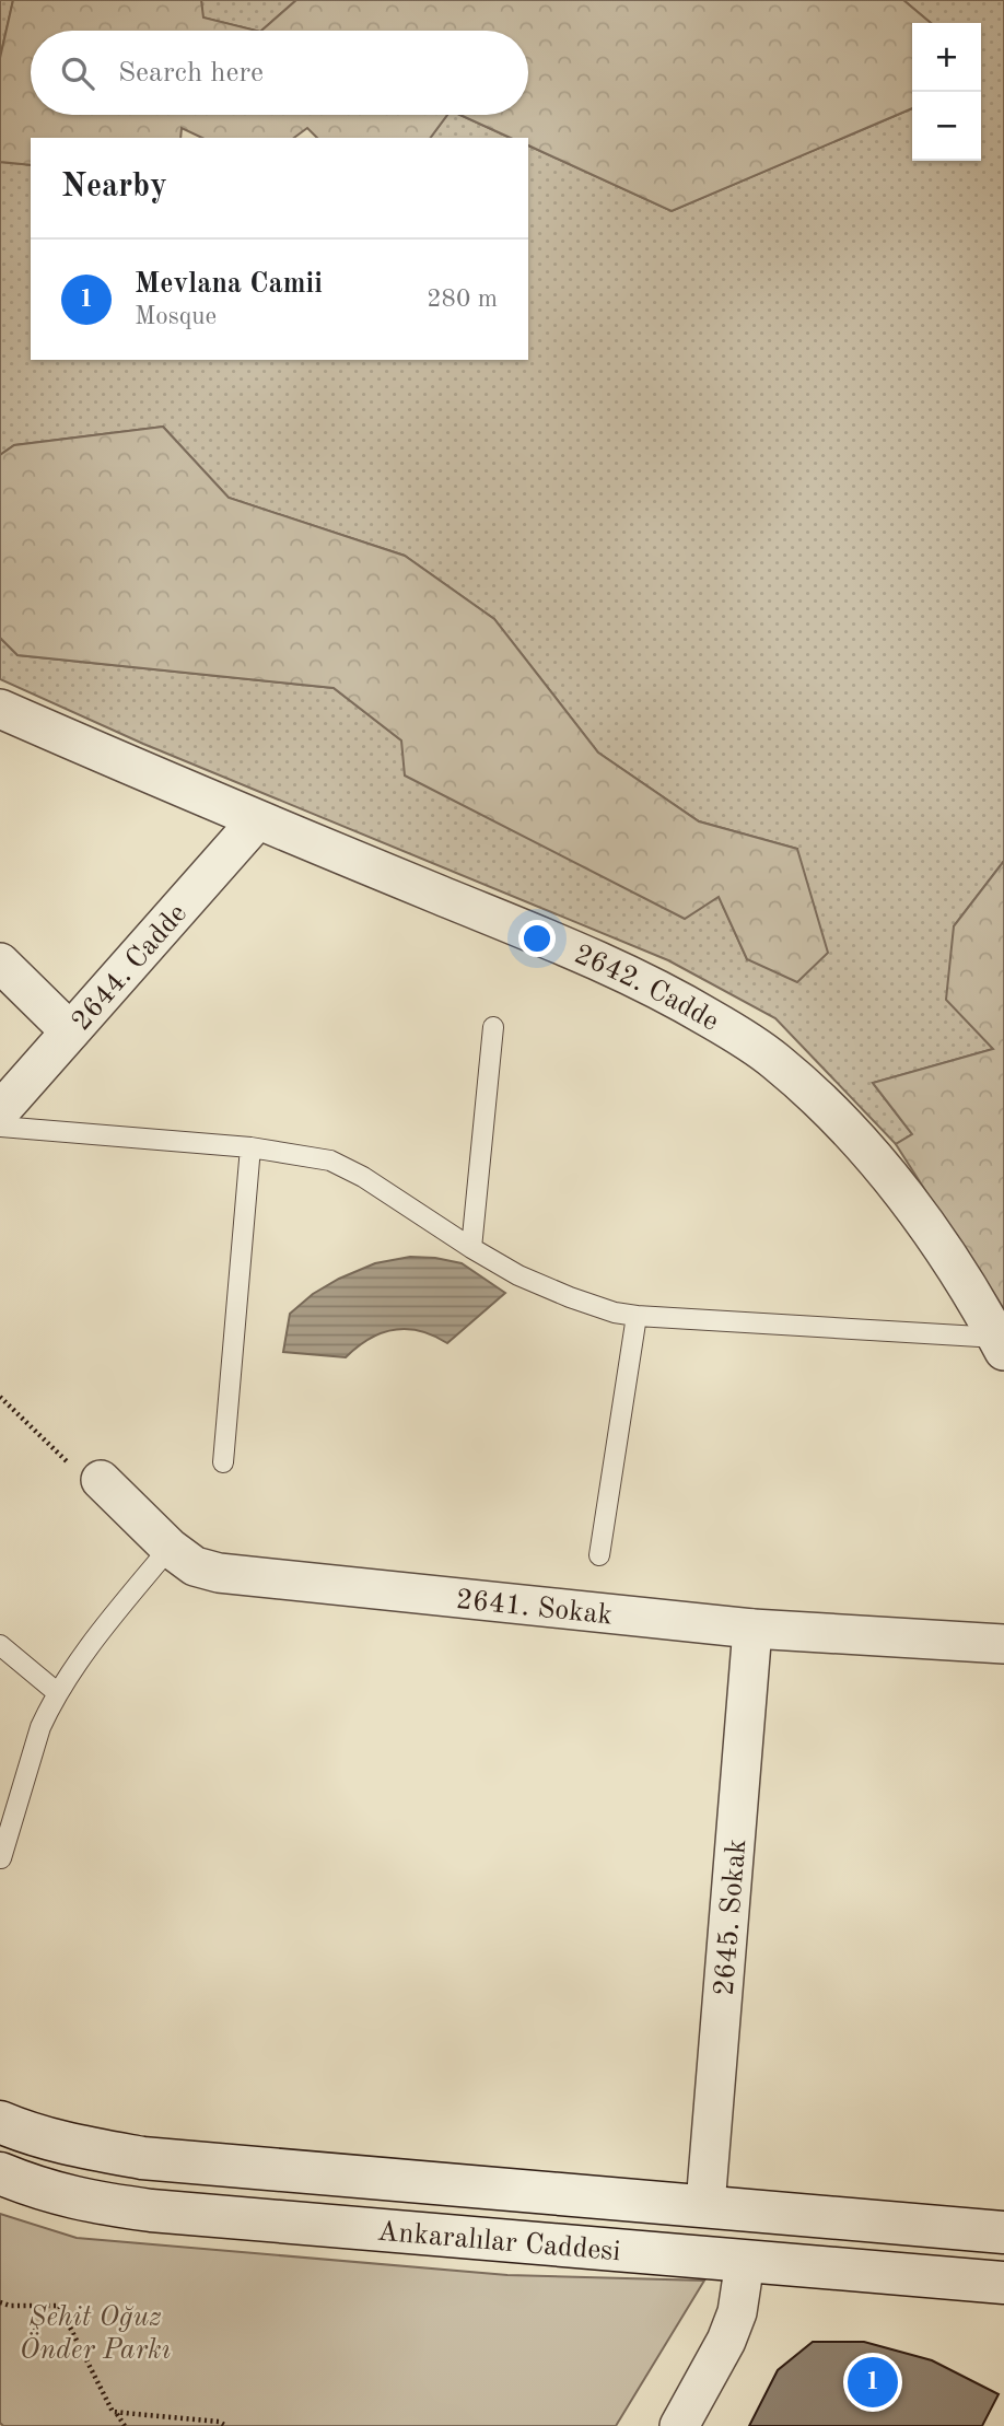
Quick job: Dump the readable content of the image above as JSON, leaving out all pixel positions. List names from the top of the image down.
{
  "streets": {
    "main road": ["Ankaralılar Caddesi"],
    "street": [
      "2644. Cadde",
      "2642. Cadde",
      "2641. Sokak",
      "2645. Sokak"
    ]
  },
  "crossings": [
    ["2644. Cadde", "2642. Cadde"],
    ["2641. Sokak", "2645. Sokak"],
    ["2645. Sokak", "Ankaralılar Caddesi"]
  ],
  "parks": ["Şehit Oğuz Önder Parkı"],
  "page": {
    "map_buttons": ["+", "−"],
    "search": "Search here",
    "heading": "Nearby",
    "list": [
      {
        "mark": "1",
        "name": "Mevlana Camii",
        "note": "Mosque",
        "value": "280 m"
      }
    ],
    "pins": "1"
  }
}
